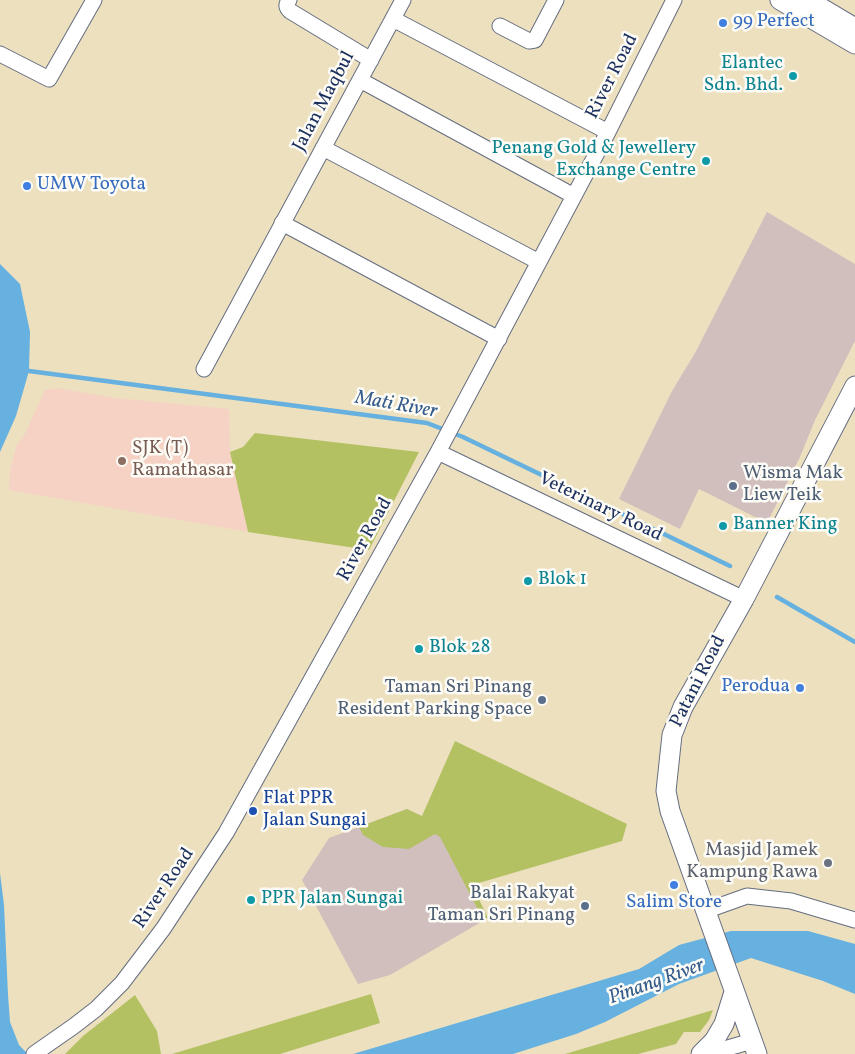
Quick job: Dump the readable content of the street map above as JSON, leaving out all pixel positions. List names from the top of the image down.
{
  "streets": {
    "main road": ["Patani Road"],
    "street": ["River Road", "Jalan Maqbul", "Veterinary Road"]
  },
  "crossings": [
    ["River Road", "Veterinary Road"],
    ["Veterinary Road", "Patani Road"]
  ],
  "water": ["Mati River", "Pinang River"],
  "places": [
    "99 Perfect",
    "Elantec Sdn. Bhd.",
    "Penang Gold & Jewellery Exchange Centre",
    "UMW Toyota",
    "SJK (T) Ramathasar",
    "Wisma Mak Liew Teik",
    "Banner King",
    "Blok 1",
    "Blok 28",
    "Perodua",
    "Taman Sri Pinang Resident Parking Space",
    "Flat PPR Jalan Sungai",
    "Masjid Jamek Kampung Rawa",
    "Salim Store",
    "PPR Jalan Sungai",
    "Balai Rakyat Taman Sri Pinang"
  ]
}
